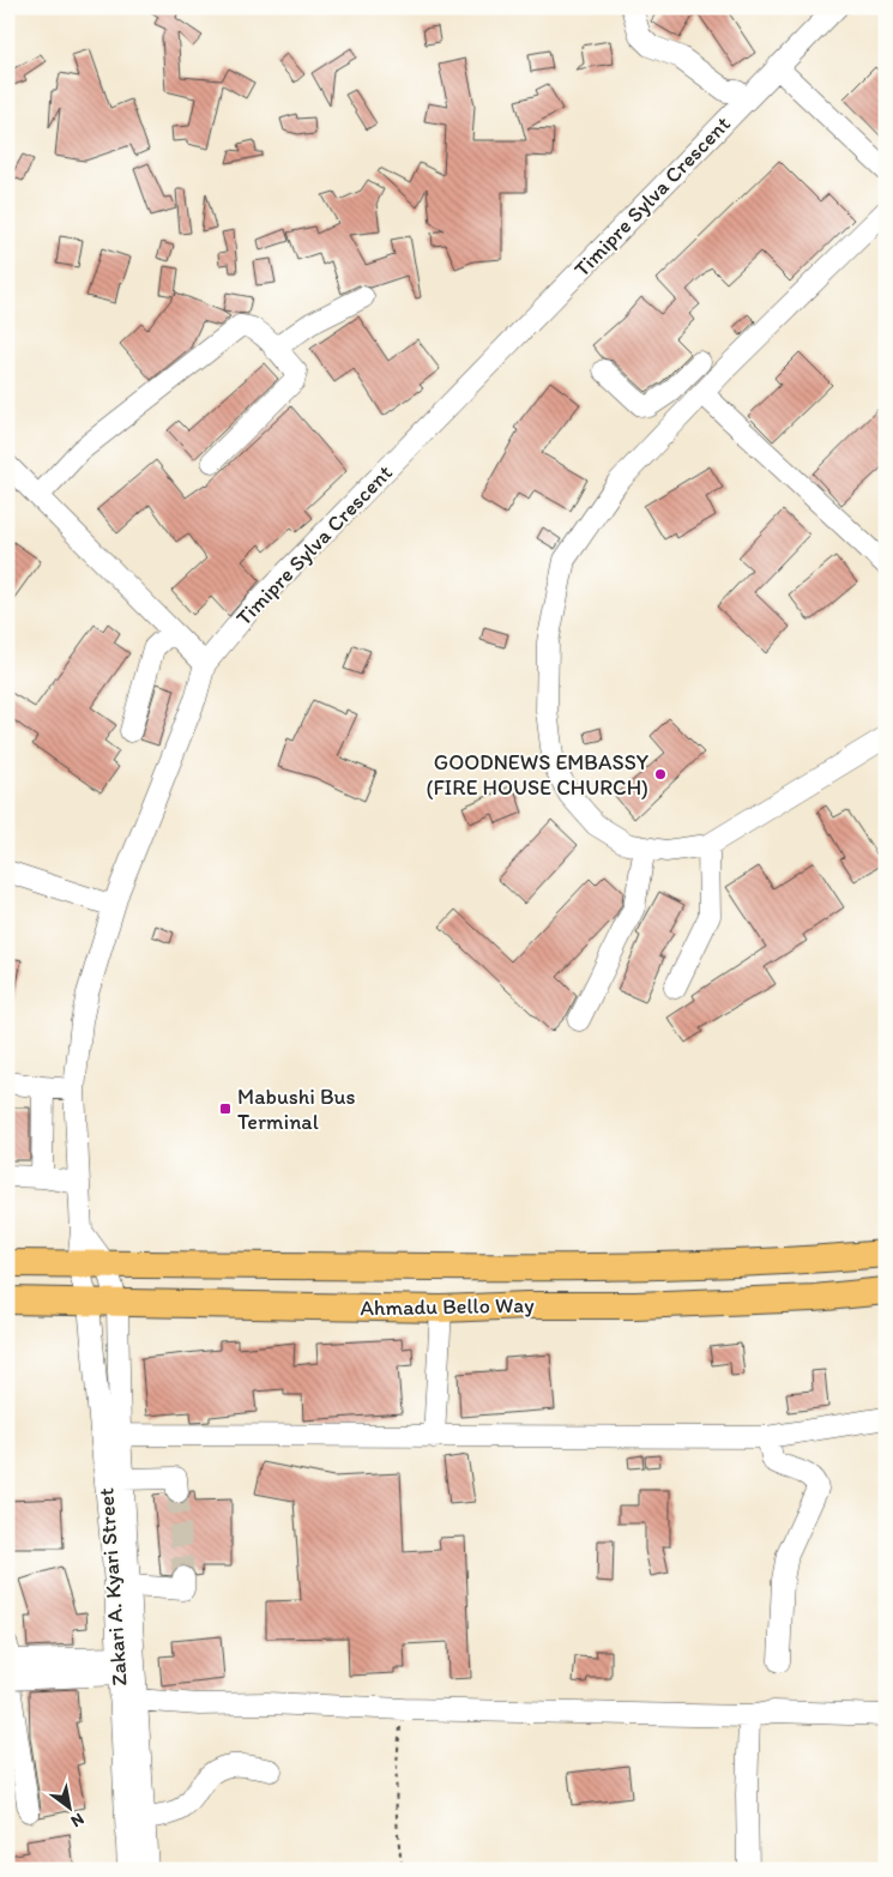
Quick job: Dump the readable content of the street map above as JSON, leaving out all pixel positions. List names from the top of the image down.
{
  "streets": {
    "main road": ["Ahmadu Bello Way"],
    "street": ["Timipre Sylva Crescent", "Zakari A. Kyari Street"]
  },
  "crossings": [
    ["Timipre Sylva Crescent", "Ahmadu Bello Way"],
    ["Timipre Sylva Crescent", "Zakari A. Kyari Street"],
    ["Ahmadu Bello Way", "Zakari A. Kyari Street"]
  ],
  "places": {
    "other": ["GOODNEWS EMBASSY (FIRE HOUSE CHURCH)"],
    "transit": ["Mabushi Bus Terminal"]
  },
  "north": "bottom right"
}
